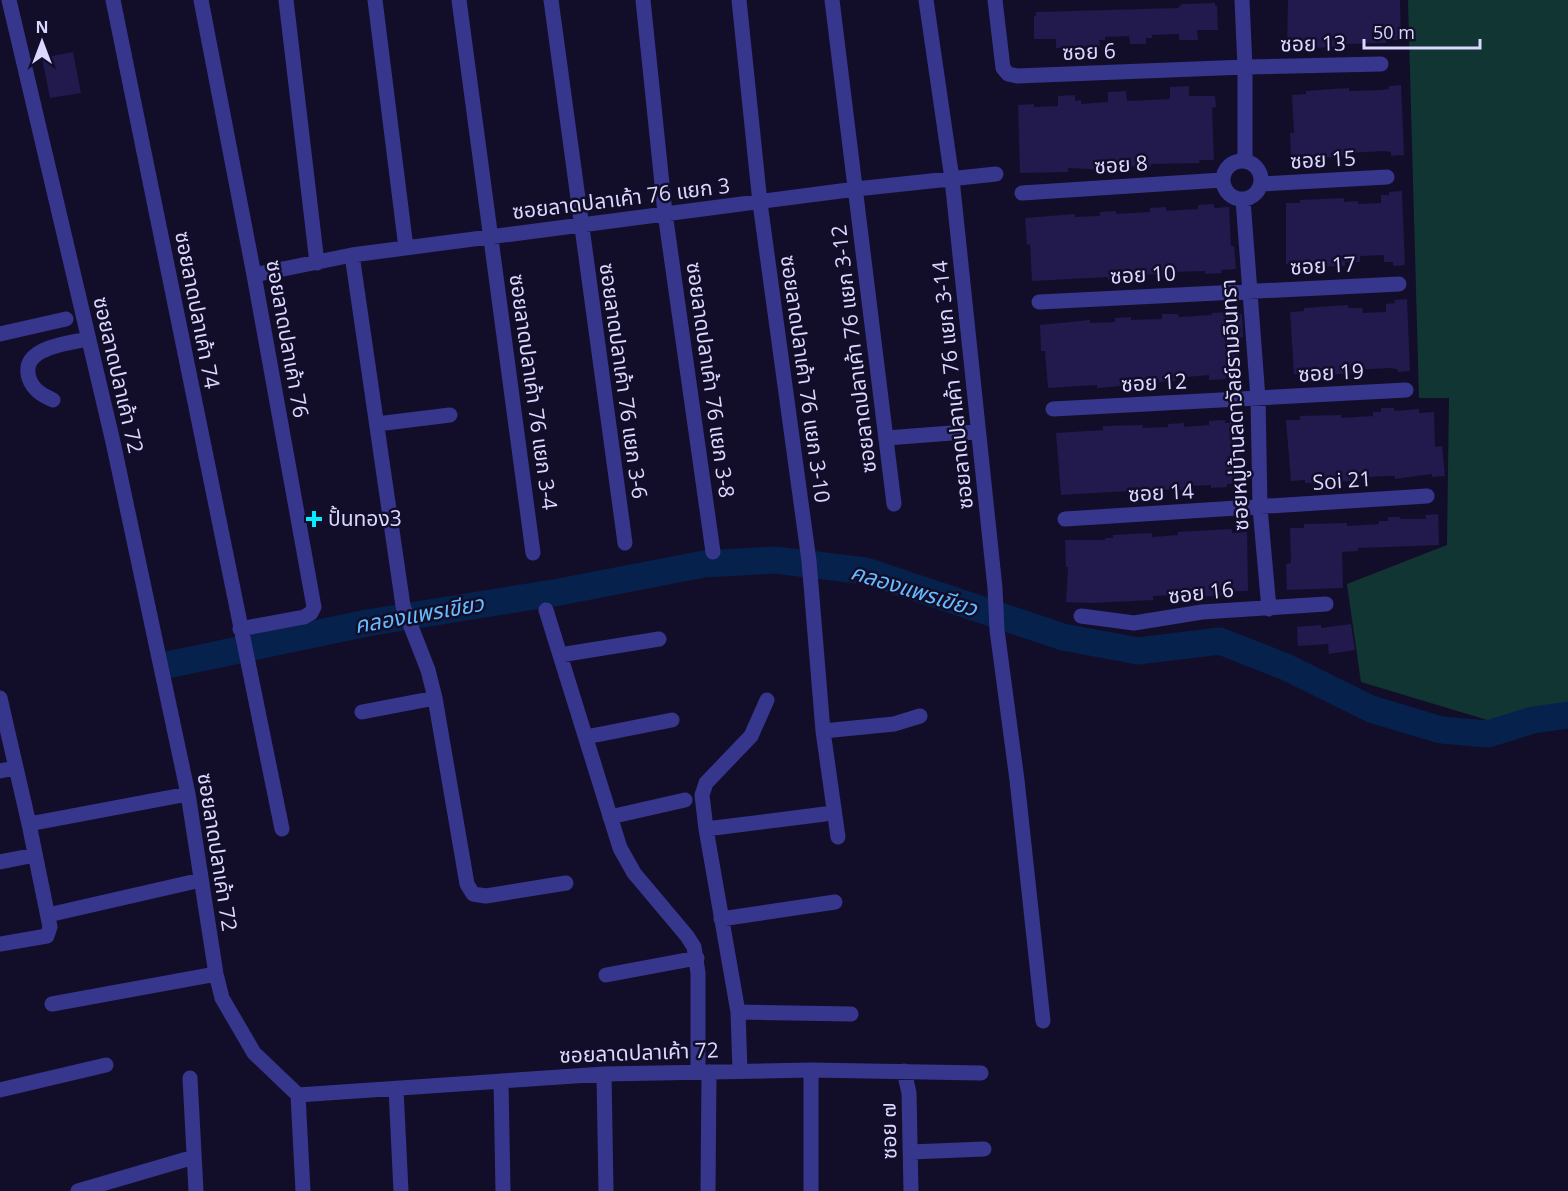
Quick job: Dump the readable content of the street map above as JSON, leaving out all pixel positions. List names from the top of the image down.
{
  "streets": {
    "street": [
      "ซอย 13",
      "ซอย 6",
      "ซอย 15",
      "ซอย 8",
      "ซอยลาดปลาเค้า 76 แยก 3",
      "ซอย 17",
      "ซอย 10",
      "ซอยลาดปลาเค้า 74",
      "ซอยลาดปลาเค้า 76",
      "ซอยลาดปลาเค้า 76 แยก 3-12",
      "ซอย 19",
      "ซอยลาดปลาเค้า 72",
      "ซอยลาดปลาเค้า 76 แยก 3-10",
      "ซอยลาดปลาเค้า 76 แยก 3-8",
      "ซอยลาดปลาเค้า 76 แยก 3-6",
      "ซอย 12",
      "ซอยลาดปลาเค้า 76 แยก 3-14",
      "ซอยลาดปลาเค้า 76 แยก 3-4",
      "ซอยหมู่บ้านลดาวัลย์รามอินทรา",
      "Soi 21",
      "ซอย 14",
      "ซอย 16",
      "ซอย ๗"
    ]
  },
  "crossings": [
    ["ซอย 13", "ซอย 6"],
    ["ซอย 15", "ซอย 8"],
    ["ซอย 15", "ซอยหมู่บ้านลดาวัลย์รามอินทรา"],
    ["ซอย 8", "ซอยหมู่บ้านลดาวัลย์รามอินทรา"],
    ["ซอยลาดปลาเค้า 76 แยก 3", "ซอยลาดปลาเค้า 76"],
    ["ซอยลาดปลาเค้า 76 แยก 3", "ซอยลาดปลาเค้า 76 แยก 3-12"],
    ["ซอยลาดปลาเค้า 76 แยก 3", "ซอยลาดปลาเค้า 76 แยก 3-10"],
    ["ซอยลาดปลาเค้า 76 แยก 3", "ซอยลาดปลาเค้า 76 แยก 3-8"],
    ["ซอยลาดปลาเค้า 76 แยก 3", "ซอยลาดปลาเค้า 76 แยก 3-6"],
    ["ซอยลาดปลาเค้า 76 แยก 3", "ซอยลาดปลาเค้า 76 แยก 3-14"],
    ["ซอยลาดปลาเค้า 76 แยก 3", "ซอยลาดปลาเค้า 76 แยก 3-4"],
    ["ซอย 17", "ซอย 10"],
    ["ซอย 17", "ซอยหมู่บ้านลดาวัลย์รามอินทรา"],
    ["ซอย 10", "ซอยหมู่บ้านลดาวัลย์รามอินทรา"],
    ["ซอยลาดปลาเค้า 74", "ซอยลาดปลาเค้า 76"],
    ["ซอย 19", "ซอย 12"],
    ["ซอย 19", "ซอยหมู่บ้านลดาวัลย์รามอินทรา"],
    ["ซอยลาดปลาเค้า 72", "ซอย ๗"],
    ["ซอย 12", "ซอยหมู่บ้านลดาวัลย์รามอินทรา"],
    ["ซอยหมู่บ้านลดาวัลย์รามอินทรา", "Soi 21"],
    ["ซอยหมู่บ้านลดาวัลย์รามอินทรา", "ซอย 14"],
    ["ซอยหมู่บ้านลดาวัลย์รามอินทรา", "ซอย 16"],
    ["Soi 21", "ซอย 14"]
  ],
  "water": ["คลองแพรเขียว"],
  "places": {
    "health": ["ปั้นทอง3"]
  },
  "scale_bar": "50 m",
  "north": "top"
}
